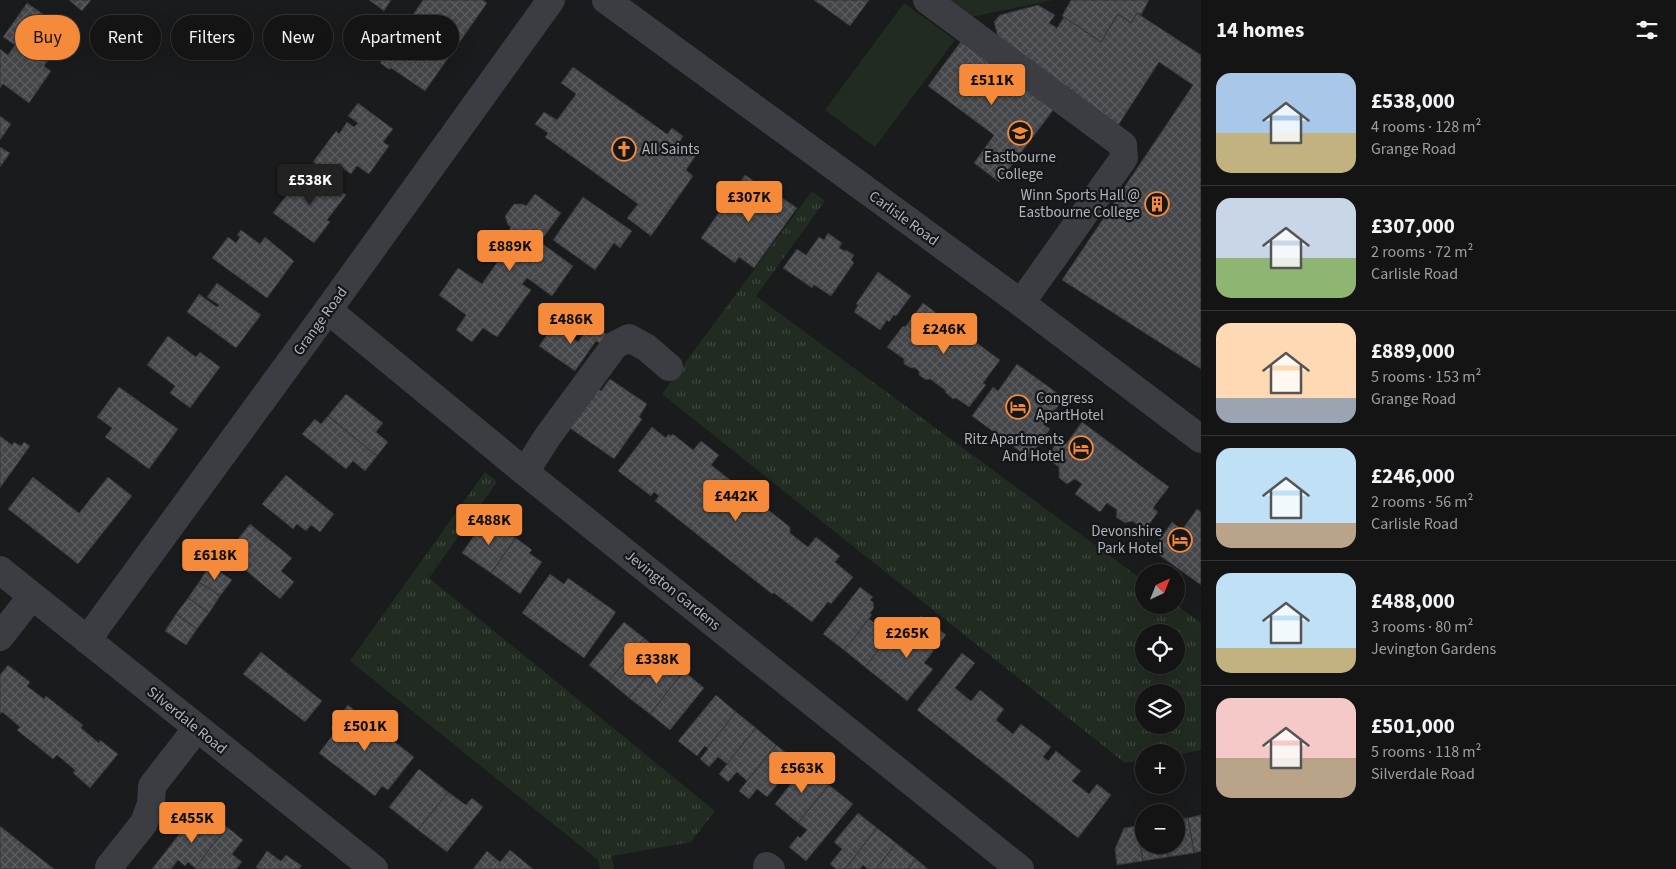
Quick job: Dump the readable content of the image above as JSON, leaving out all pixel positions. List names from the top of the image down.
{
  "streets": {
    "street": [
      "Carlisle Road",
      "Grange Road",
      "Jevington Gardens",
      "Silverdale Road"
    ]
  },
  "crossings": [
    ["Grange Road", "Jevington Gardens"],
    ["Grange Road", "Silverdale Road"]
  ],
  "places": {
    "school or university": ["Eastbourne College"],
    "church": ["All Saints"],
    "building": ["Winn Sports Hall @ Eastbourne College"],
    "hotel": ["Congress ApartHotel", "Ritz Apartments And Hotel", "Devonshire Park Hotel"]
  },
  "north": "top right",
  "page": {
    "heading": "14 homes",
    "chip": [
      "Buy",
      "Rent",
      "Filters",
      "New",
      "Apartment"
    ],
    "list": [
      {
        "name": "£538,000",
        "note": "4 rooms · 128 m² · Grange Road"
      },
      {
        "name": "£307,000",
        "note": "2 rooms · 72 m² · Carlisle Road"
      },
      {
        "name": "£889,000",
        "note": "5 rooms · 153 m² · Grange Road"
      },
      {
        "name": "£246,000",
        "note": "2 rooms · 56 m² · Carlisle Road"
      },
      {
        "name": "£488,000",
        "note": "3 rooms · 80 m² · Jevington Gardens"
      },
      {
        "name": "£501,000",
        "note": "5 rooms · 118 m² · Silverdale Road"
      }
    ],
    "price": [
      "£511K",
      "£538K",
      "£307K",
      "£889K",
      "£486K",
      "£246K",
      "£442K",
      "£488K",
      "£618K",
      "£265K",
      "£338K",
      "£501K",
      "£563K",
      "£455K"
    ],
    "map_buttons": ["+", "−"]
  }
}
